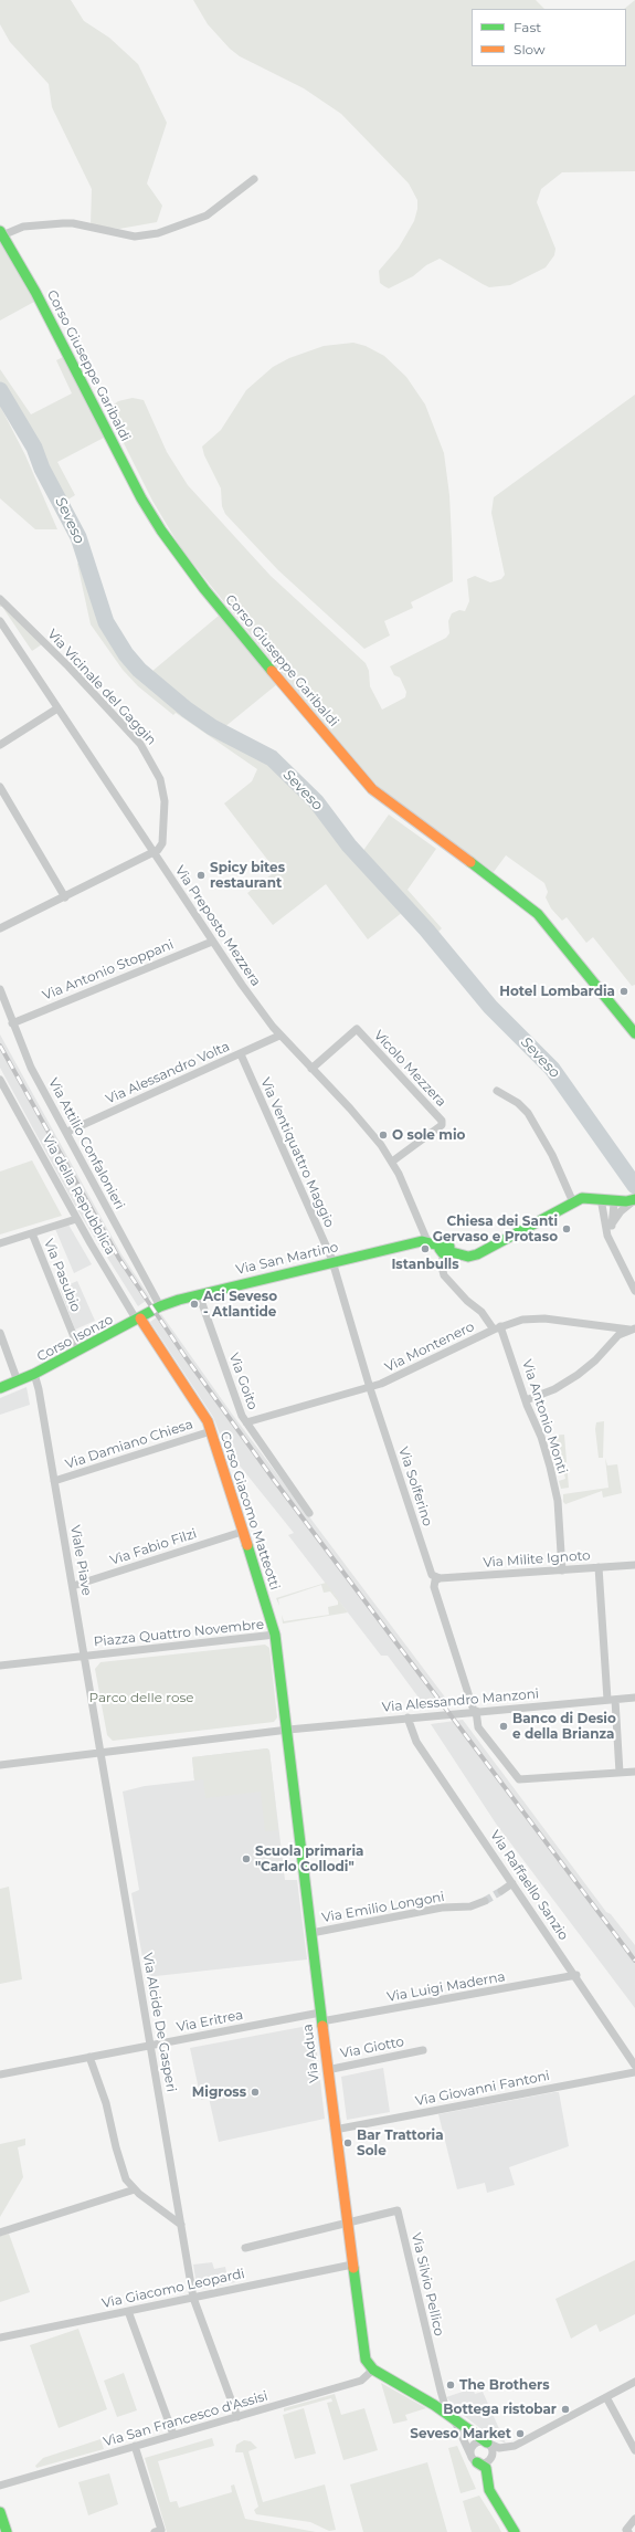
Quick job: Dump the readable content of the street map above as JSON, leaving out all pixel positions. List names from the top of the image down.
{
  "streets": {
    "street": [
      "Corso Giuseppe Garibaldi",
      "Via Vicinale del Gaggin",
      "Via Preposto Mezzera",
      "Via Antonio Stoppani",
      "Vicolo Mezzera",
      "Via Alessandro Volta",
      "Via Attilio Confalonieri",
      "Via Ventiquattro Maggio",
      "Via della Repubblica",
      "Via San Martino",
      "Via Pasubio",
      "Corso Isonzo",
      "Via Montenero",
      "Via Goito",
      "Via Antonio Monti",
      "Via Damiano Chiesa",
      "Via Solferino",
      "Corso Giacomo Matteotti",
      "Via Fabio Filzi",
      "Via Milite Ignoto",
      "Viale Piave",
      "Piazza Quattro Novembre",
      "Via Alessandro Manzoni",
      "Via Raffaello Sanzio",
      "Via Emilio Longoni",
      "Via Luigi Maderna",
      "Via Eritrea",
      "Via Alcide De Gasperi",
      "Via Giotto",
      "Via Adua",
      "Via Giovanni Fantoni",
      "Via Silvio Pellico",
      "Via Giacomo Leopardi",
      "Via San Francesco d'Assisi"
    ]
  },
  "crossings": [
    ["Via Vicinale del Gaggin", "Via Preposto Mezzera"],
    ["Via Preposto Mezzera", "Via Antonio Stoppani"],
    ["Via Preposto Mezzera", "Vicolo Mezzera"],
    ["Via Preposto Mezzera", "Via Alessandro Volta"],
    ["Via Preposto Mezzera", "Via San Martino"],
    ["Via Preposto Mezzera", "Via Antonio Monti"],
    ["Via Antonio Stoppani", "Via Attilio Confalonieri"],
    ["Via Alessandro Volta", "Via Attilio Confalonieri"],
    ["Via Alessandro Volta", "Via Ventiquattro Maggio"],
    ["Via Attilio Confalonieri", "Via San Martino"],
    ["Via Attilio Confalonieri", "Corso Isonzo"],
    ["Via Ventiquattro Maggio", "Via San Martino"],
    ["Via Ventiquattro Maggio", "Via Solferino"],
    ["Via della Repubblica", "Corso Isonzo"],
    ["Via della Repubblica", "Corso Giacomo Matteotti"],
    ["Via San Martino", "Corso Isonzo"],
    ["Via San Martino", "Via Goito"],
    ["Via San Martino", "Via Antonio Monti"],
    ["Via San Martino", "Via Solferino"],
    ["Via Pasubio", "Corso Isonzo"],
    ["Corso Isonzo", "Corso Giacomo Matteotti"],
    ["Corso Isonzo", "Viale Piave"],
    ["Via Montenero", "Via Goito"],
    ["Via Montenero", "Via Antonio Monti"],
    ["Via Montenero", "Via Solferino"],
    ["Via Antonio Monti", "Via Milite Ignoto"],
    ["Via Damiano Chiesa", "Corso Giacomo Matteotti"],
    ["Via Damiano Chiesa", "Viale Piave"],
    ["Via Solferino", "Via Milite Ignoto"],
    ["Corso Giacomo Matteotti", "Via Fabio Filzi"],
    ["Corso Giacomo Matteotti", "Piazza Quattro Novembre"],
    ["Corso Giacomo Matteotti", "Via Alessandro Manzoni"],
    ["Corso Giacomo Matteotti", "Via Adua"],
    ["Via Fabio Filzi", "Viale Piave"],
    ["Viale Piave", "Piazza Quattro Novembre"],
    ["Viale Piave", "Via Alcide De Gasperi"],
    ["Via Alessandro Manzoni", "Via Raffaello Sanzio"],
    ["Via Alessandro Manzoni", "Via Adua"],
    ["Via Raffaello Sanzio", "Via Luigi Maderna"],
    ["Via Emilio Longoni", "Via Adua"],
    ["Via Luigi Maderna", "Via Eritrea"],
    ["Via Luigi Maderna", "Via Adua"],
    ["Via Eritrea", "Via Alcide De Gasperi"],
    ["Via Eritrea", "Via Adua"],
    ["Via Alcide De Gasperi", "Via Giacomo Leopardi"],
    ["Via Alcide De Gasperi", "Via San Francesco d'Assisi"],
    ["Via Giotto", "Via Adua"],
    ["Via Adua", "Via Giovanni Fantoni"],
    ["Via Adua", "Via Silvio Pellico"],
    ["Via Adua", "Via Giacomo Leopardi"],
    ["Via Adua", "Via San Francesco d'Assisi"]
  ],
  "water": ["Seveso"],
  "parks": ["Parco delle rose"],
  "places": [
    "Spicy bites restaurant",
    "Hotel Lombardia",
    "O sole mio",
    "Chiesa dei Santi Gervaso e Protaso",
    "Istanbulls",
    "Aci Seveso - Atlantide",
    "Banco di Desio e della Brianza",
    "Scuola primaria \"Carlo Collodi\"",
    "Migross",
    "Bar Trattoria Sole",
    "The Brothers",
    "Bottega ristobar",
    "Seveso Market"
  ],
  "legend": ["Fast", "Slow"]
}
